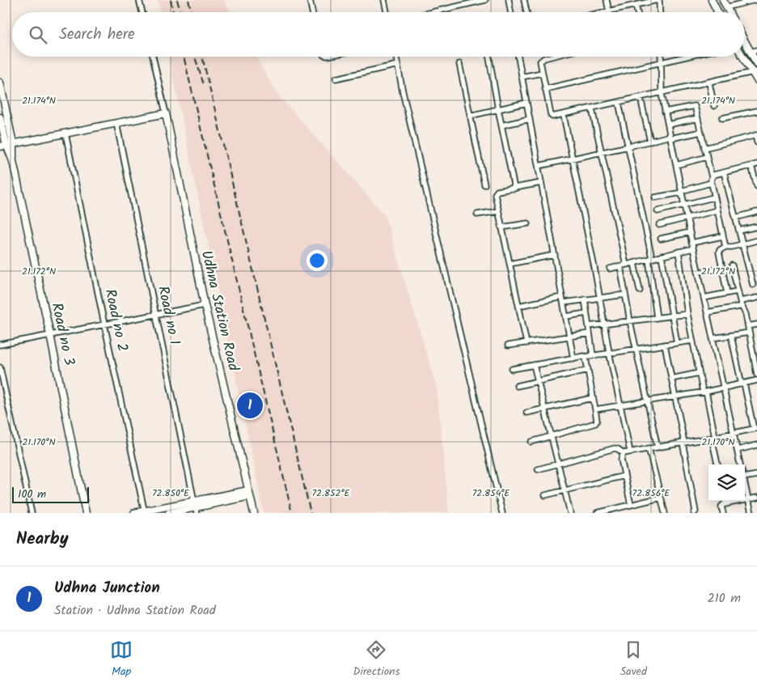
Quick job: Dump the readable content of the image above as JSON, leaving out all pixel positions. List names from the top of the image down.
{
  "streets": {
    "street": [
      "Udhna Station Road",
      "Road no 1",
      "Road no 2",
      "Road no 3"
    ]
  },
  "scale_bar": "100 m",
  "page": {
    "search": "Search here",
    "pins": "1",
    "scale": "100 m",
    "heading": "Nearby",
    "list": [
      {
        "mark": "1",
        "name": "Udhna Junction",
        "note": "Station · Udhna Station Road",
        "value": "210 m"
      }
    ],
    "nav": ["Map", "Directions", "Saved"]
  },
  "coordinates": [
    "21.174°N",
    "21.172°N",
    "21.170°N",
    "72.850°E",
    "72.852°E",
    "72.854°E",
    "72.856°E"
  ]
}
